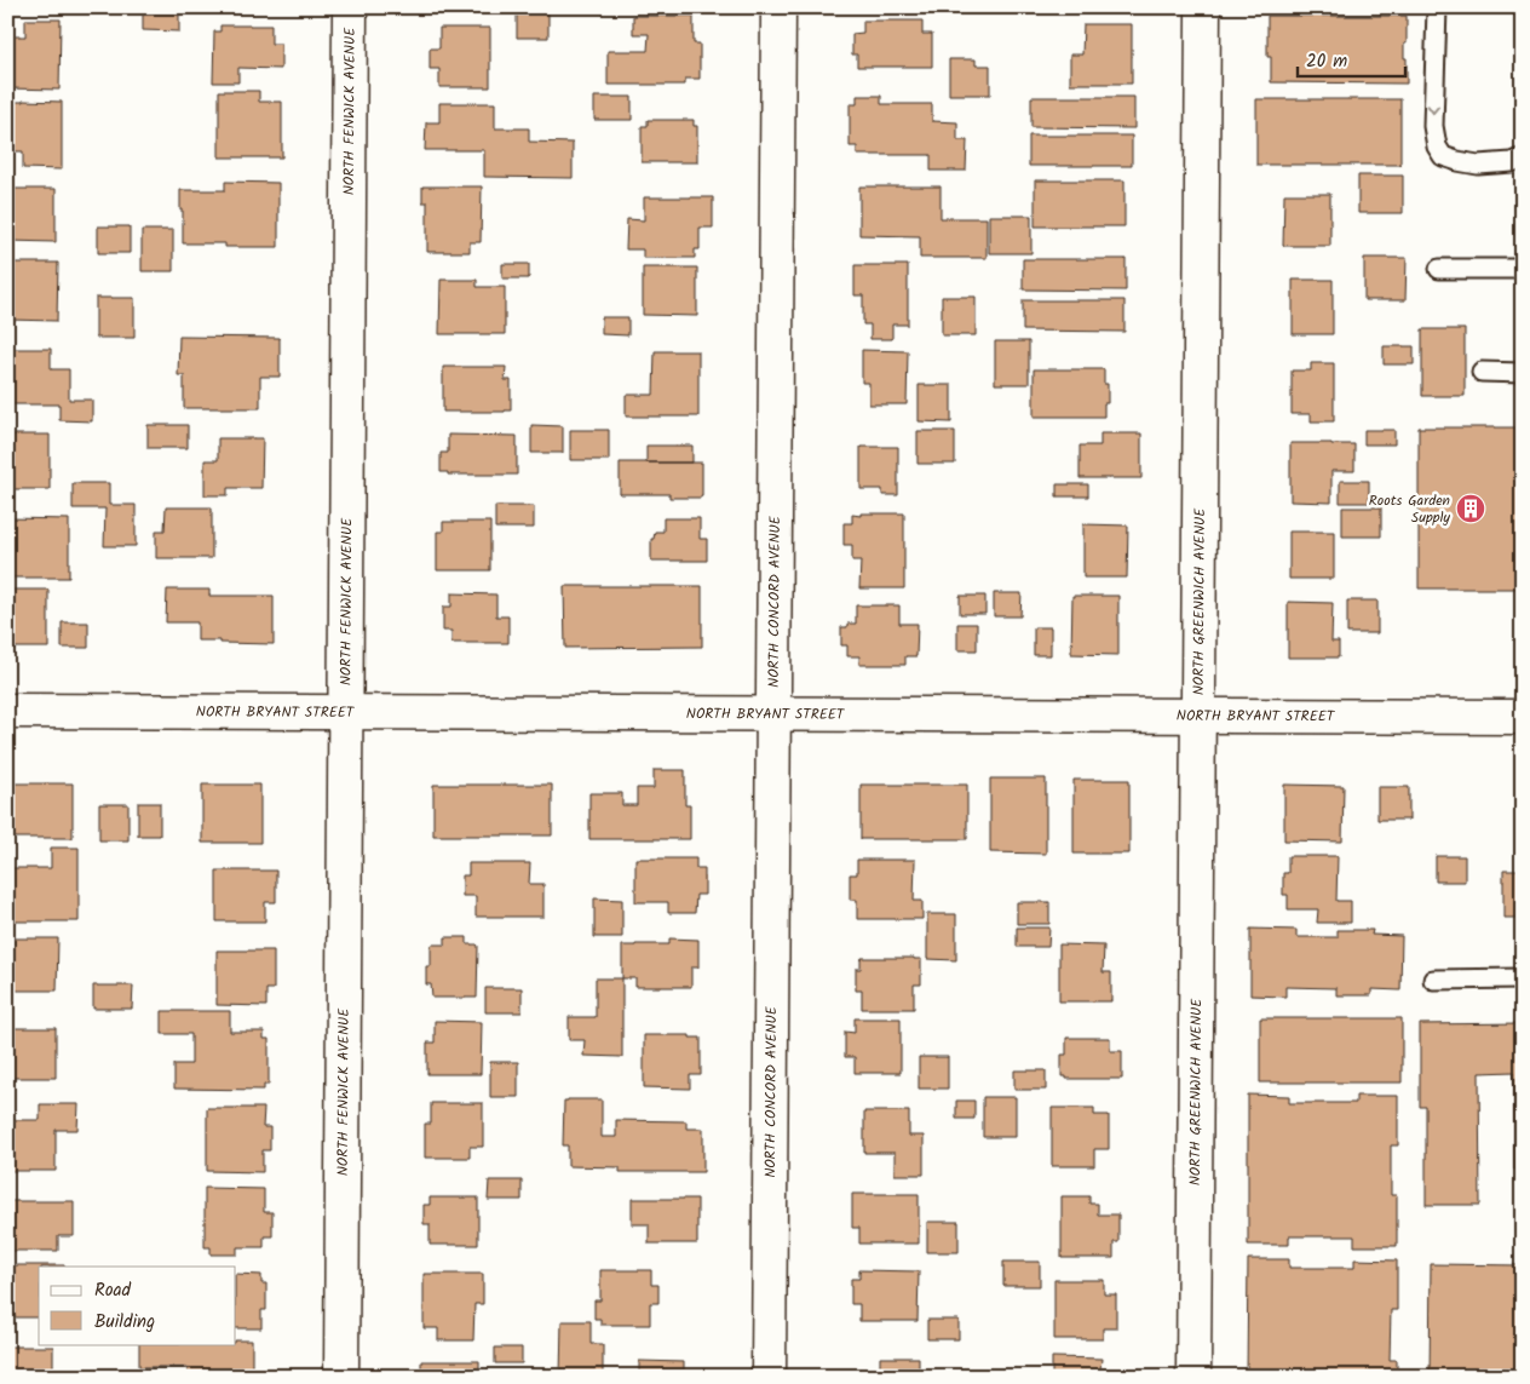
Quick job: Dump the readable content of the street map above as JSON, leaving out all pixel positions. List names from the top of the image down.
{
  "streets": {
    "street": [
      "NORTH FENWICK AVENUE",
      "NORTH CONCORD AVENUE",
      "NORTH GREENWICH AVENUE",
      "NORTH BRYANT STREET"
    ]
  },
  "crossings": [
    ["NORTH FENWICK AVENUE", "NORTH BRYANT STREET"],
    ["NORTH CONCORD AVENUE", "NORTH BRYANT STREET"],
    ["NORTH GREENWICH AVENUE", "NORTH BRYANT STREET"]
  ],
  "places": {
    "building": ["Roots Garden Supply"]
  },
  "legend": ["Road", "Building"],
  "scale_bar": "20 m"
}
